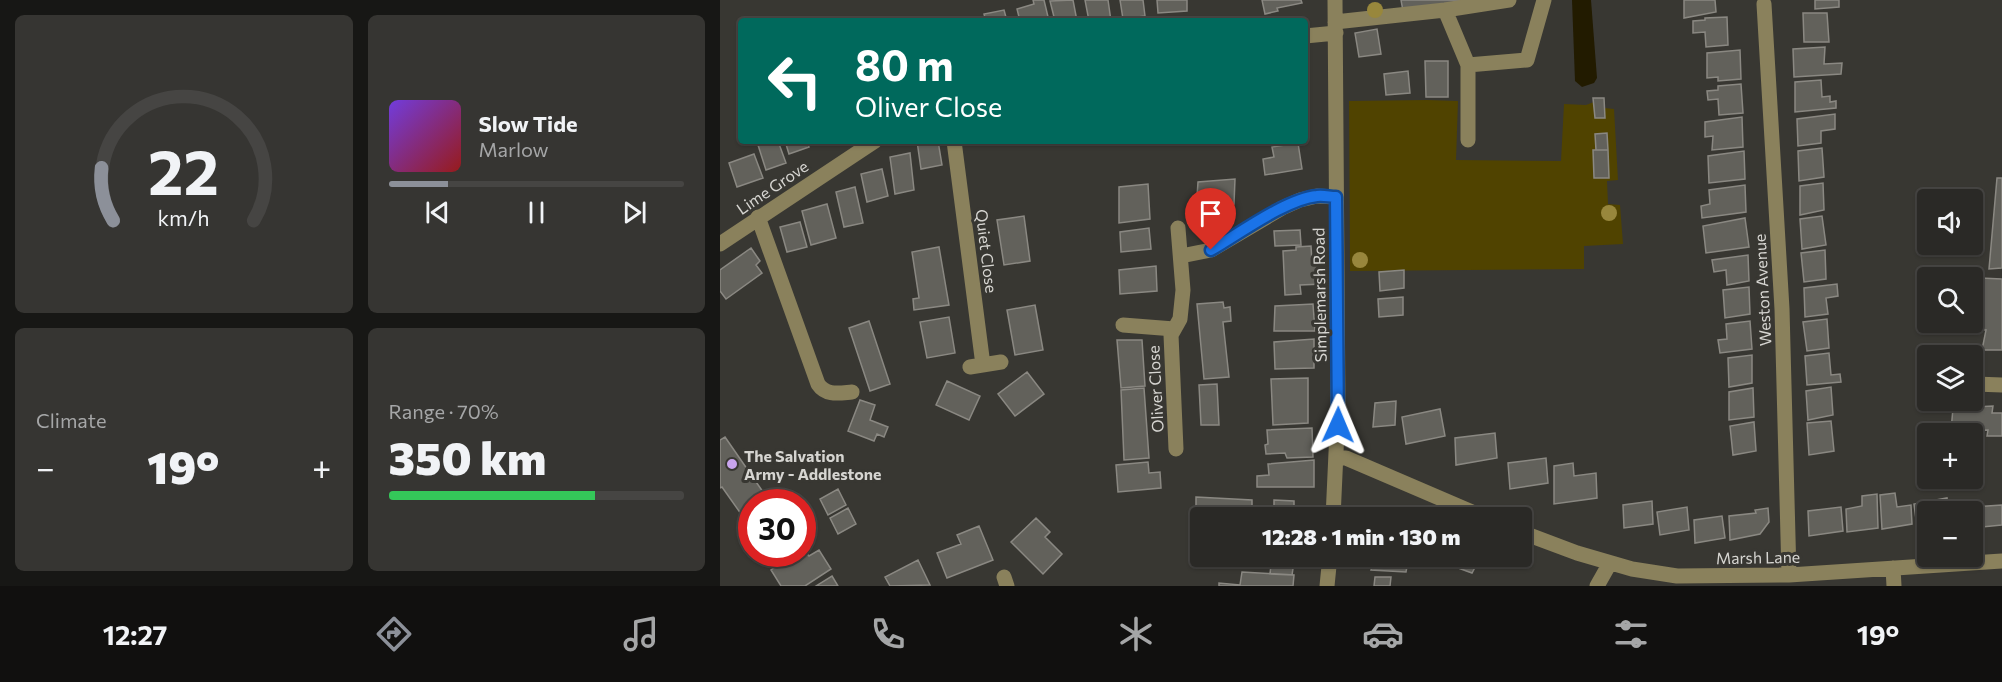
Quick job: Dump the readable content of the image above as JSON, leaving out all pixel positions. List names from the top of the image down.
{
  "streets": {
    "street": [
      "Lime Grove",
      "Quiet Close",
      "Weston Avenue",
      "Simplemarsh Road",
      "Oliver Close",
      "Marsh Lane"
    ]
  },
  "crossings": [
    ["Weston Avenue", "Marsh Lane"]
  ],
  "places": ["The Salvation Army - Addlestone"],
  "page": {
    "turn": ["80 m", "Oliver Close"],
    "song": ["Slow Tide", "Marlow"],
    "map_buttons": ["+", "−"],
    "tile": [
      "Climate",
      ["Range · 70%", "350 km"]
    ],
    "heat": ["−", "19°", "+"],
    "limit": "30",
    "trip": "12:28 · 1 min · 130 m",
    "tabs": ["12:27", "19°"],
    "gauge": ["22", "km/h"]
  }
}
